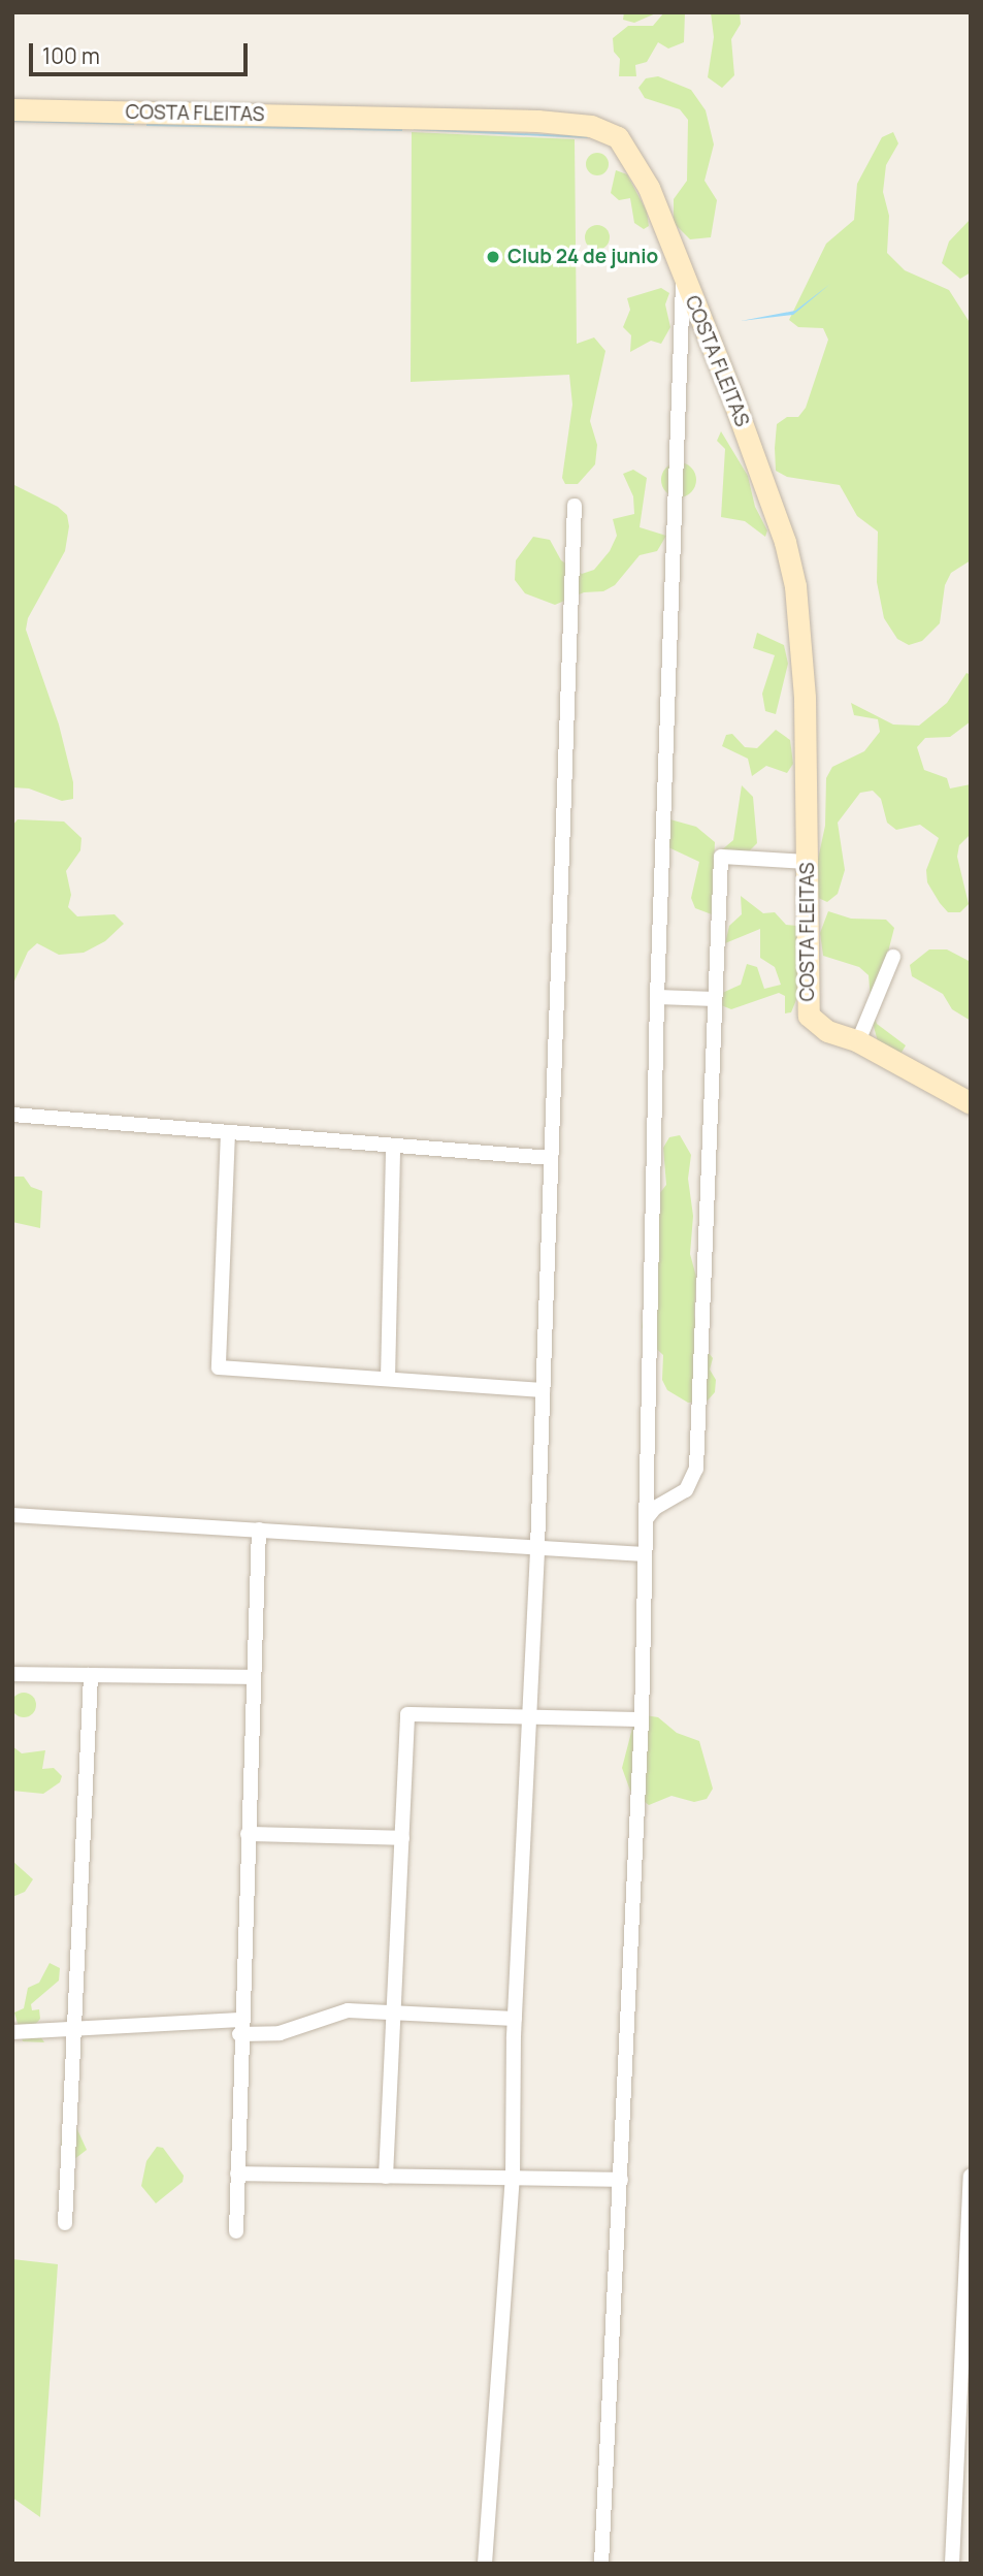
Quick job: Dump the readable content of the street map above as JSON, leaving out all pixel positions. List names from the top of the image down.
{
  "streets": {
    "main road": ["COSTA FLEITAS"]
  },
  "places": ["Club 24 de junio"],
  "scale_bar": "100 m"
}
